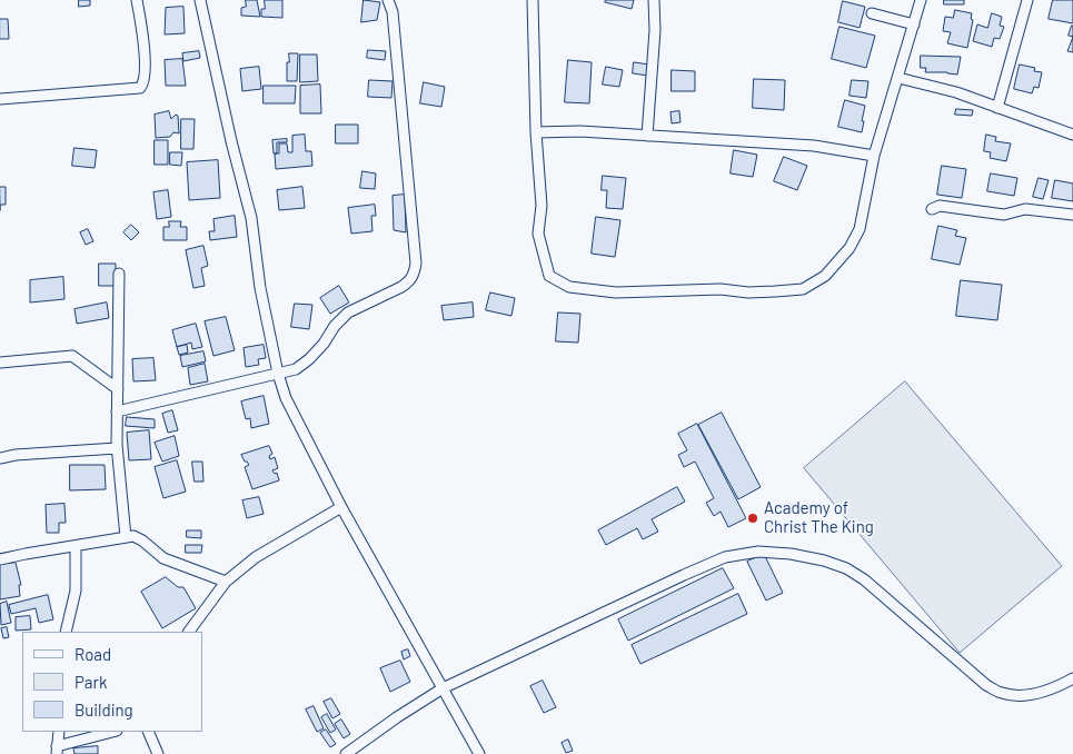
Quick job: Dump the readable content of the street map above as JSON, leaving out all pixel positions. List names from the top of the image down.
{
  "places": ["Academy of Christ The King"],
  "legend": ["Road", "Park", "Building"]
}
